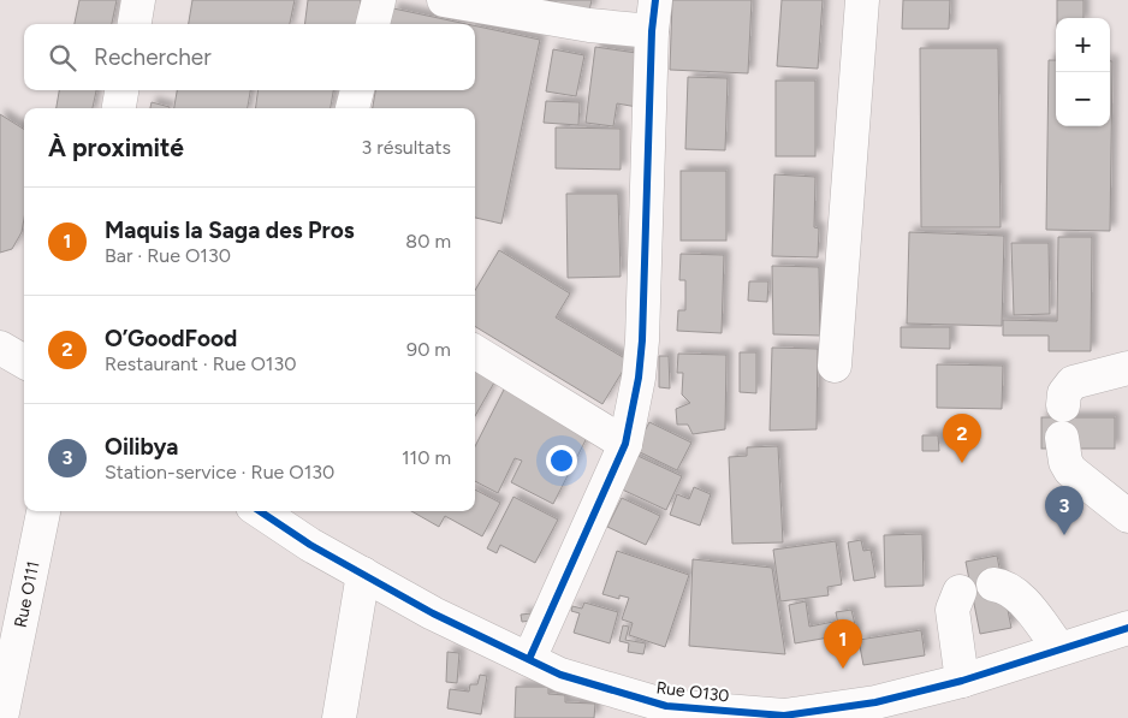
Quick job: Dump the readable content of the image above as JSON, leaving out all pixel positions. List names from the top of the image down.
{
  "streets": {
    "street": ["Rue O111", "Rue O130"]
  },
  "page": {
    "map_buttons": ["+", "−"],
    "search": "Rechercher",
    "heading": ["À proximité", "3 résultats"],
    "list": [
      {
        "mark": "1",
        "name": "Maquis la Saga des Pros",
        "note": "Bar · Rue O130",
        "value": "80 m"
      },
      {
        "mark": "2",
        "name": "O’GoodFood",
        "note": "Restaurant · Rue O130",
        "value": "90 m"
      },
      {
        "mark": "3",
        "name": "Oilibya",
        "note": "Station-service · Rue O130",
        "value": "110 m"
      }
    ],
    "pins": ["2", "3", "1"]
  }
}
